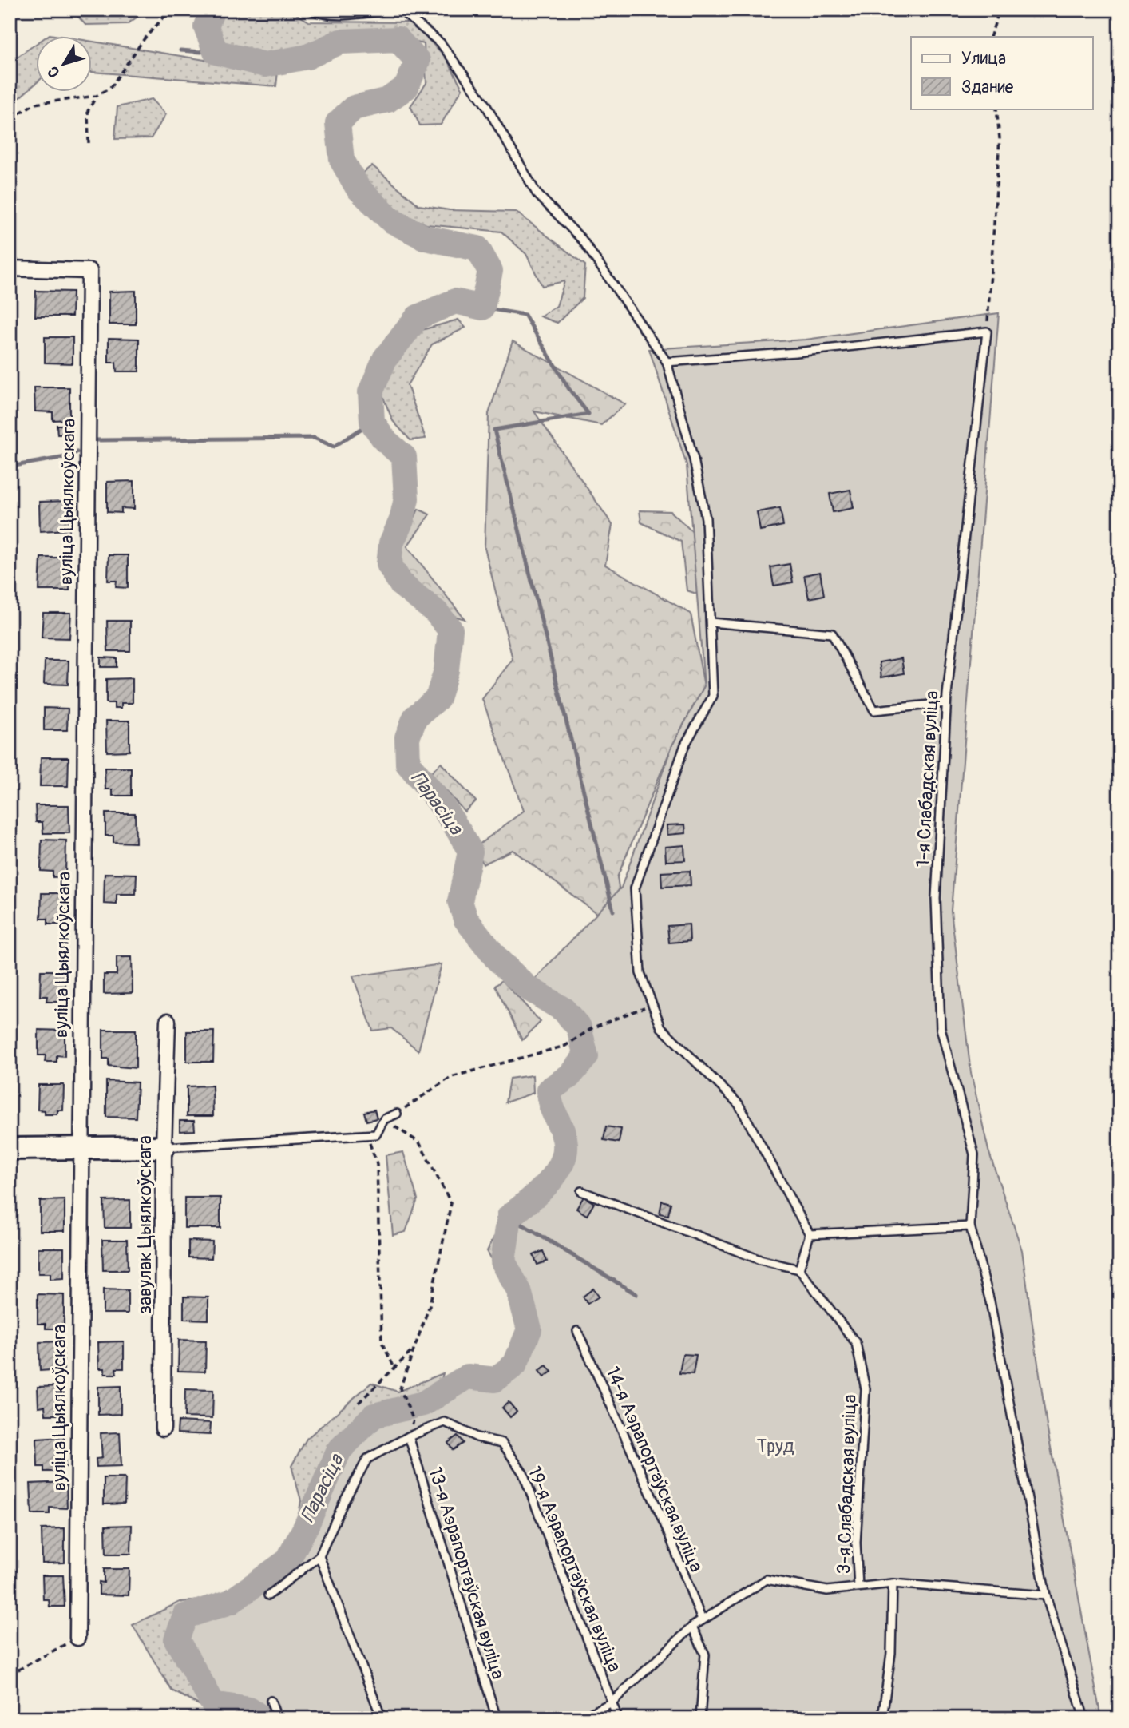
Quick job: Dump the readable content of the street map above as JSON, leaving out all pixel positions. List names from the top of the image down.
{
  "streets": {
    "street": ["вуліца Цыялкоўскага", "завулак Цыялкоўскага"],
    "lane": [
      "1-я Слабадская вуліца",
      "14-я Аэрапортаўская вуліца",
      "3-я Слабадская вуліца",
      "19-я Аэрапортаўская вуліца",
      "13-я Аэрапортаўская вуліца"
    ]
  },
  "crossings": [
    ["1-я Слабадская вуліца", "19-я Аэрапортаўская вуліца"],
    ["14-я Аэрапортаўская вуліца", "19-я Аэрапортаўская вуліца"],
    ["3-я Слабадская вуліца", "19-я Аэрапортаўская вуліца"],
    ["19-я Аэрапортаўская вуліца", "13-я Аэрапортаўская вуліца"]
  ],
  "water": ["Парасіца"],
  "parks": ["Труд"],
  "legend": ["Улица", "Здание"],
  "north": "bottom left"
}
